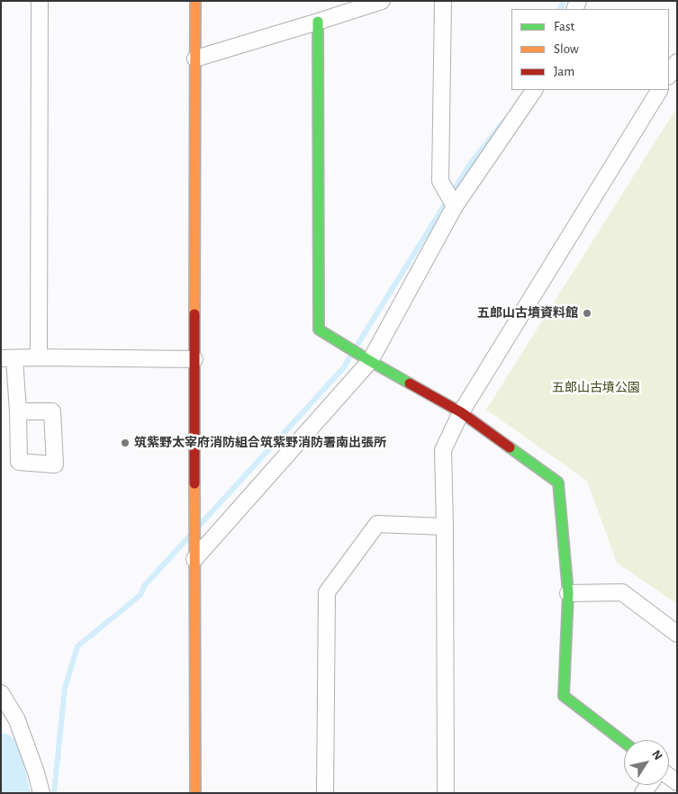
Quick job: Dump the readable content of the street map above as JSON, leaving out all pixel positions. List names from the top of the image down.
{
  "parks": ["五郎山古墳公園"],
  "places": ["五郎山古墳資料館", "筑紫野太宰府消防組合筑紫野消防署南出張所"],
  "legend": ["Fast", "Slow", "Jam"],
  "north": "top right"
}
